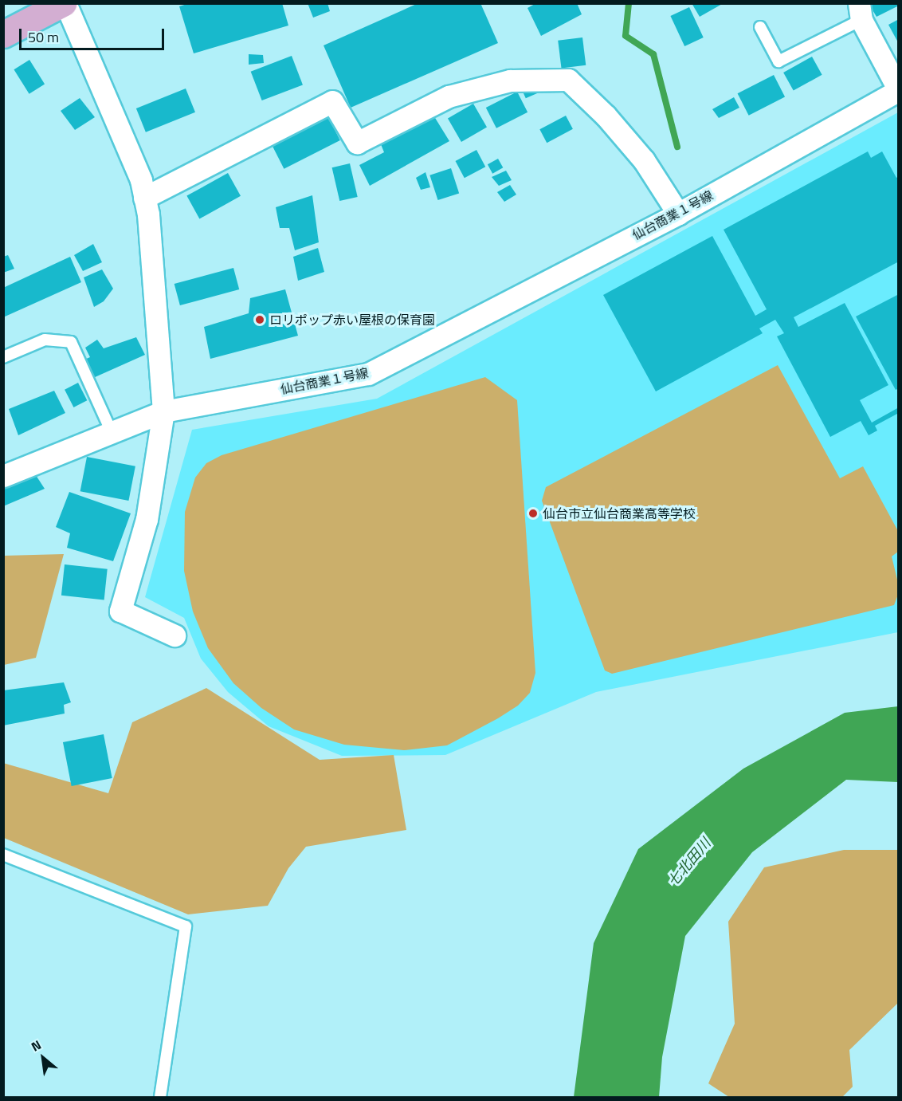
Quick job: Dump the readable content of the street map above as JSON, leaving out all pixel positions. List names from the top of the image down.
{
  "streets": {
    "street": ["仙台商業１号線"]
  },
  "water": ["七北田川"],
  "places": ["ロリポップ赤い屋根の保育園", "仙台市立仙台商業高等学校"],
  "scale_bar": "50 m",
  "north": "top left"
}
